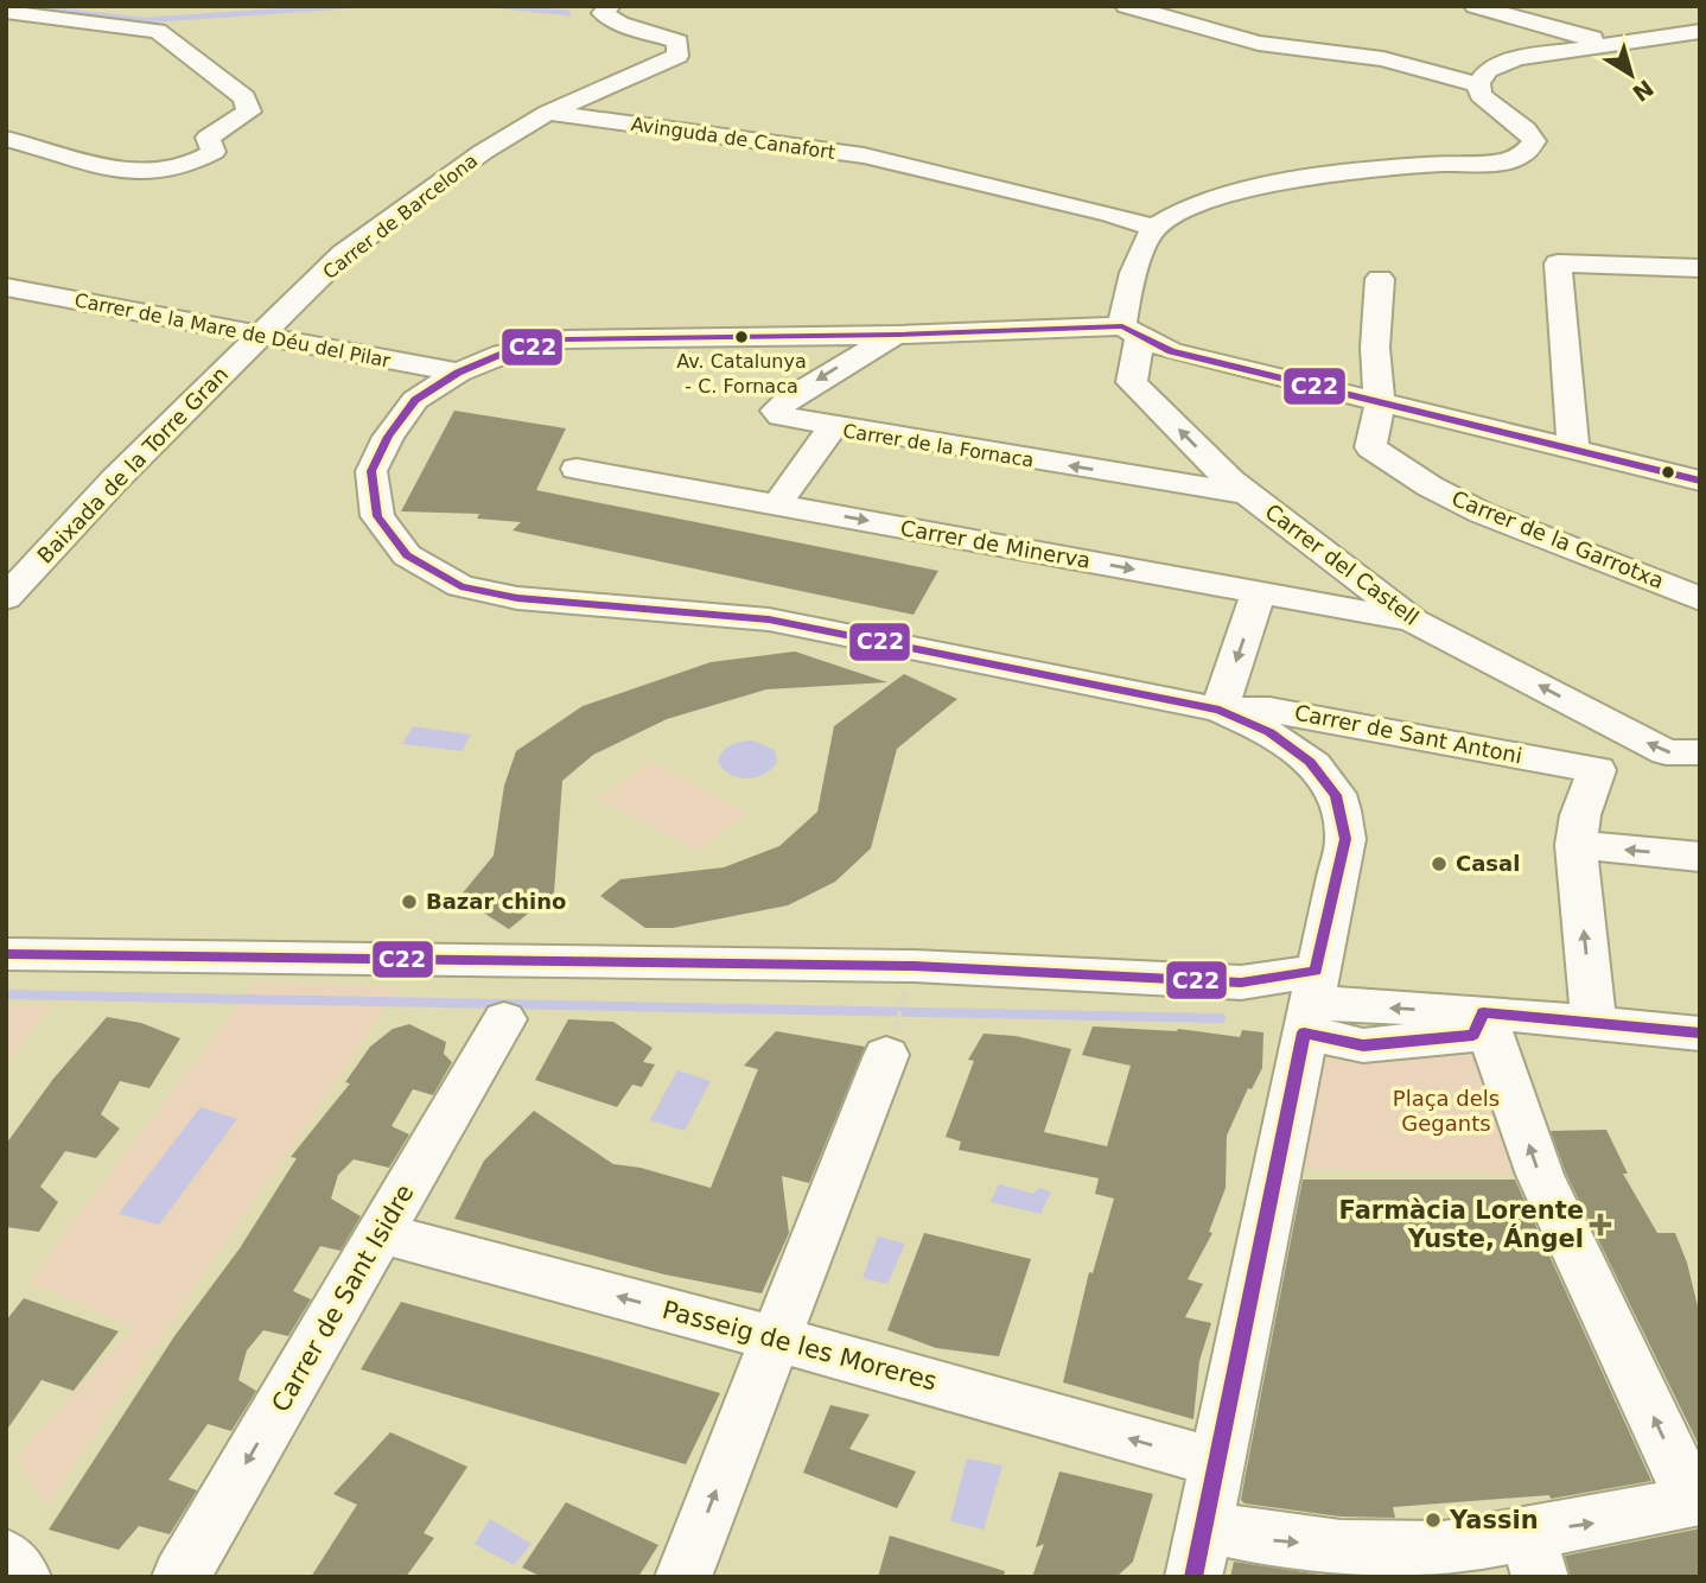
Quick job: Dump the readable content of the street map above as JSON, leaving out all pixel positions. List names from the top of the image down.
{
  "streets": {
    "street": [
      "Avinguda de Canafort",
      "Carrer de Barcelona",
      "Carrer de la Mare de Déu del Pilar",
      "Carrer de la Fornaca",
      "Baixada de la Torre Gran",
      "Carrer de la Garrotxa",
      "Carrer de Minerva",
      "Carrer del Castell",
      "Carrer de Sant Antoni",
      "Carrer de Sant Isidre",
      "Passeig de les Moreres"
    ]
  },
  "crossings": [
    ["Avinguda de Canafort", "Carrer de Barcelona"],
    ["Carrer de Barcelona", "Carrer de la Mare de Déu del Pilar"],
    ["Carrer de Barcelona", "Baixada de la Torre Gran"],
    ["Carrer de la Mare de Déu del Pilar", "Baixada de la Torre Gran"],
    ["Carrer de la Fornaca", "Carrer del Castell"],
    ["Carrer de Minerva", "Carrer del Castell"],
    ["Carrer de Sant Isidre", "Passeig de les Moreres"]
  ],
  "one_way": ["Carrer de Sant Isidre"],
  "parks": ["Plaça dels Gegants"],
  "places": {
    "other": [
      "Av. Catalunya - C. Fornaca",
      "Casal",
      "Bazar chino",
      "Yassin"
    ],
    "health": ["Farmàcia Lorente Yuste, Ángel"]
  },
  "lines": ["transit line C22"],
  "north": "bottom right"
}
